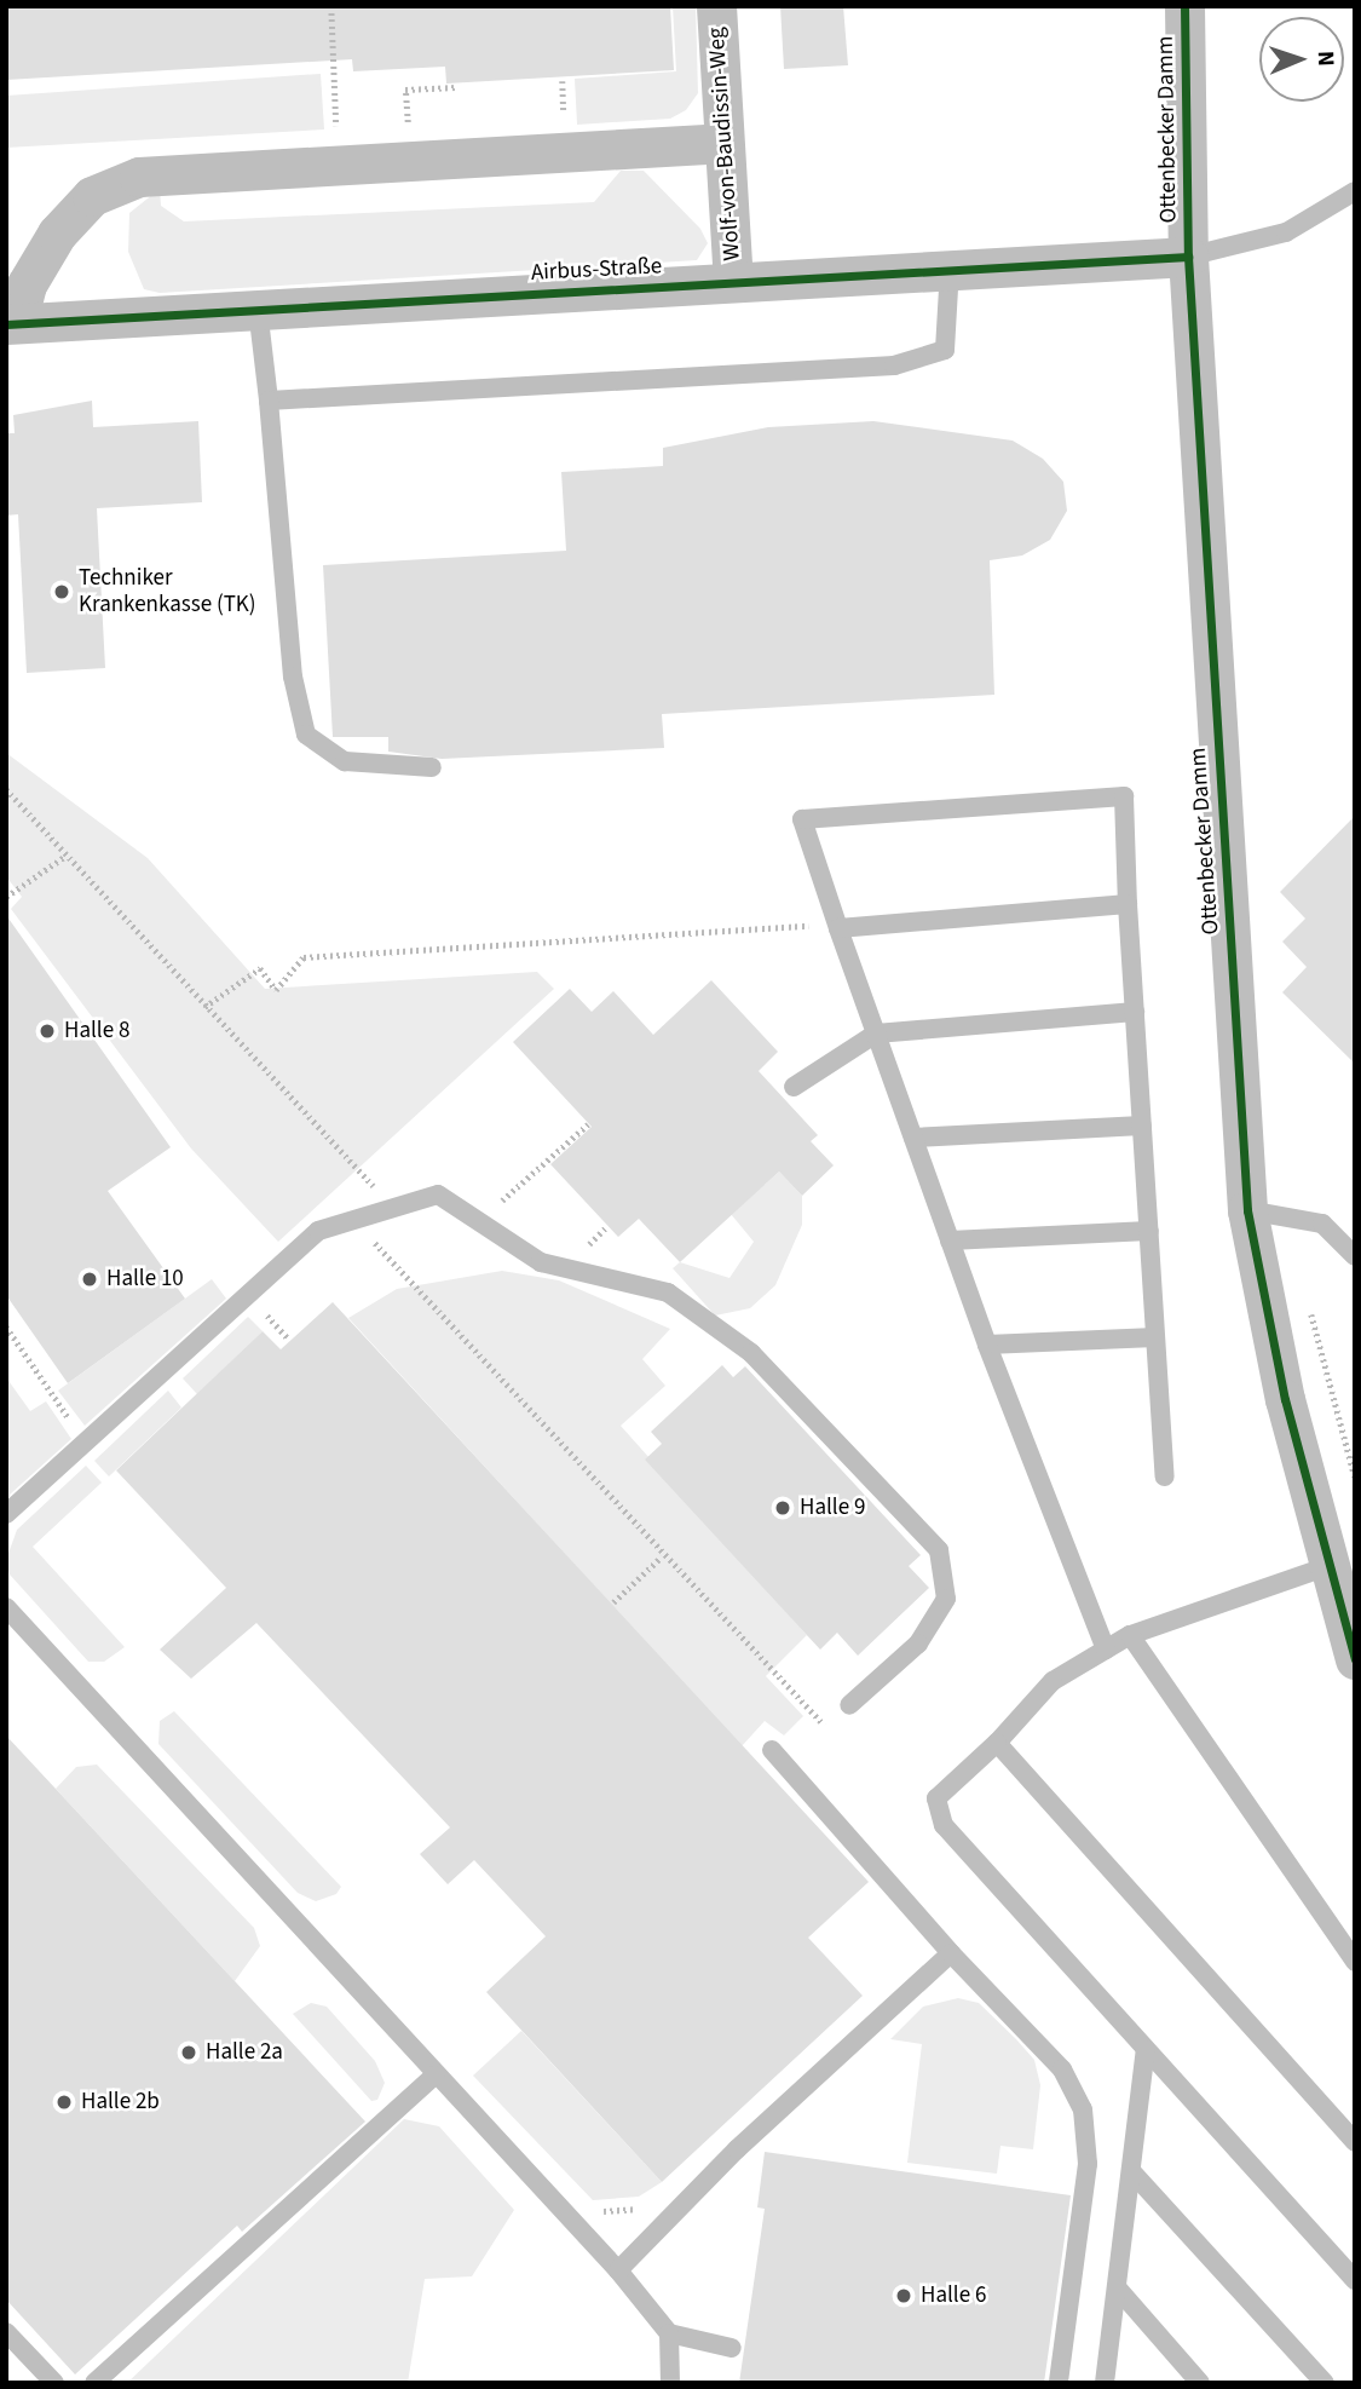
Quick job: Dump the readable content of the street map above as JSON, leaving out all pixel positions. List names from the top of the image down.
{
  "streets": {
    "street": ["Ottenbecker Damm", "Wolf-von-Baudissin-Weg", "Airbus-Straße"]
  },
  "crossings": [
    ["Ottenbecker Damm", "Airbus-Straße"],
    ["Wolf-von-Baudissin-Weg", "Airbus-Straße"]
  ],
  "places": [
    "Techniker Krankenkasse (TK)",
    "Halle 8",
    "Halle 10",
    "Halle 9",
    "Halle 2a",
    "Halle 2b",
    "Halle 6"
  ],
  "north": "right"
}
